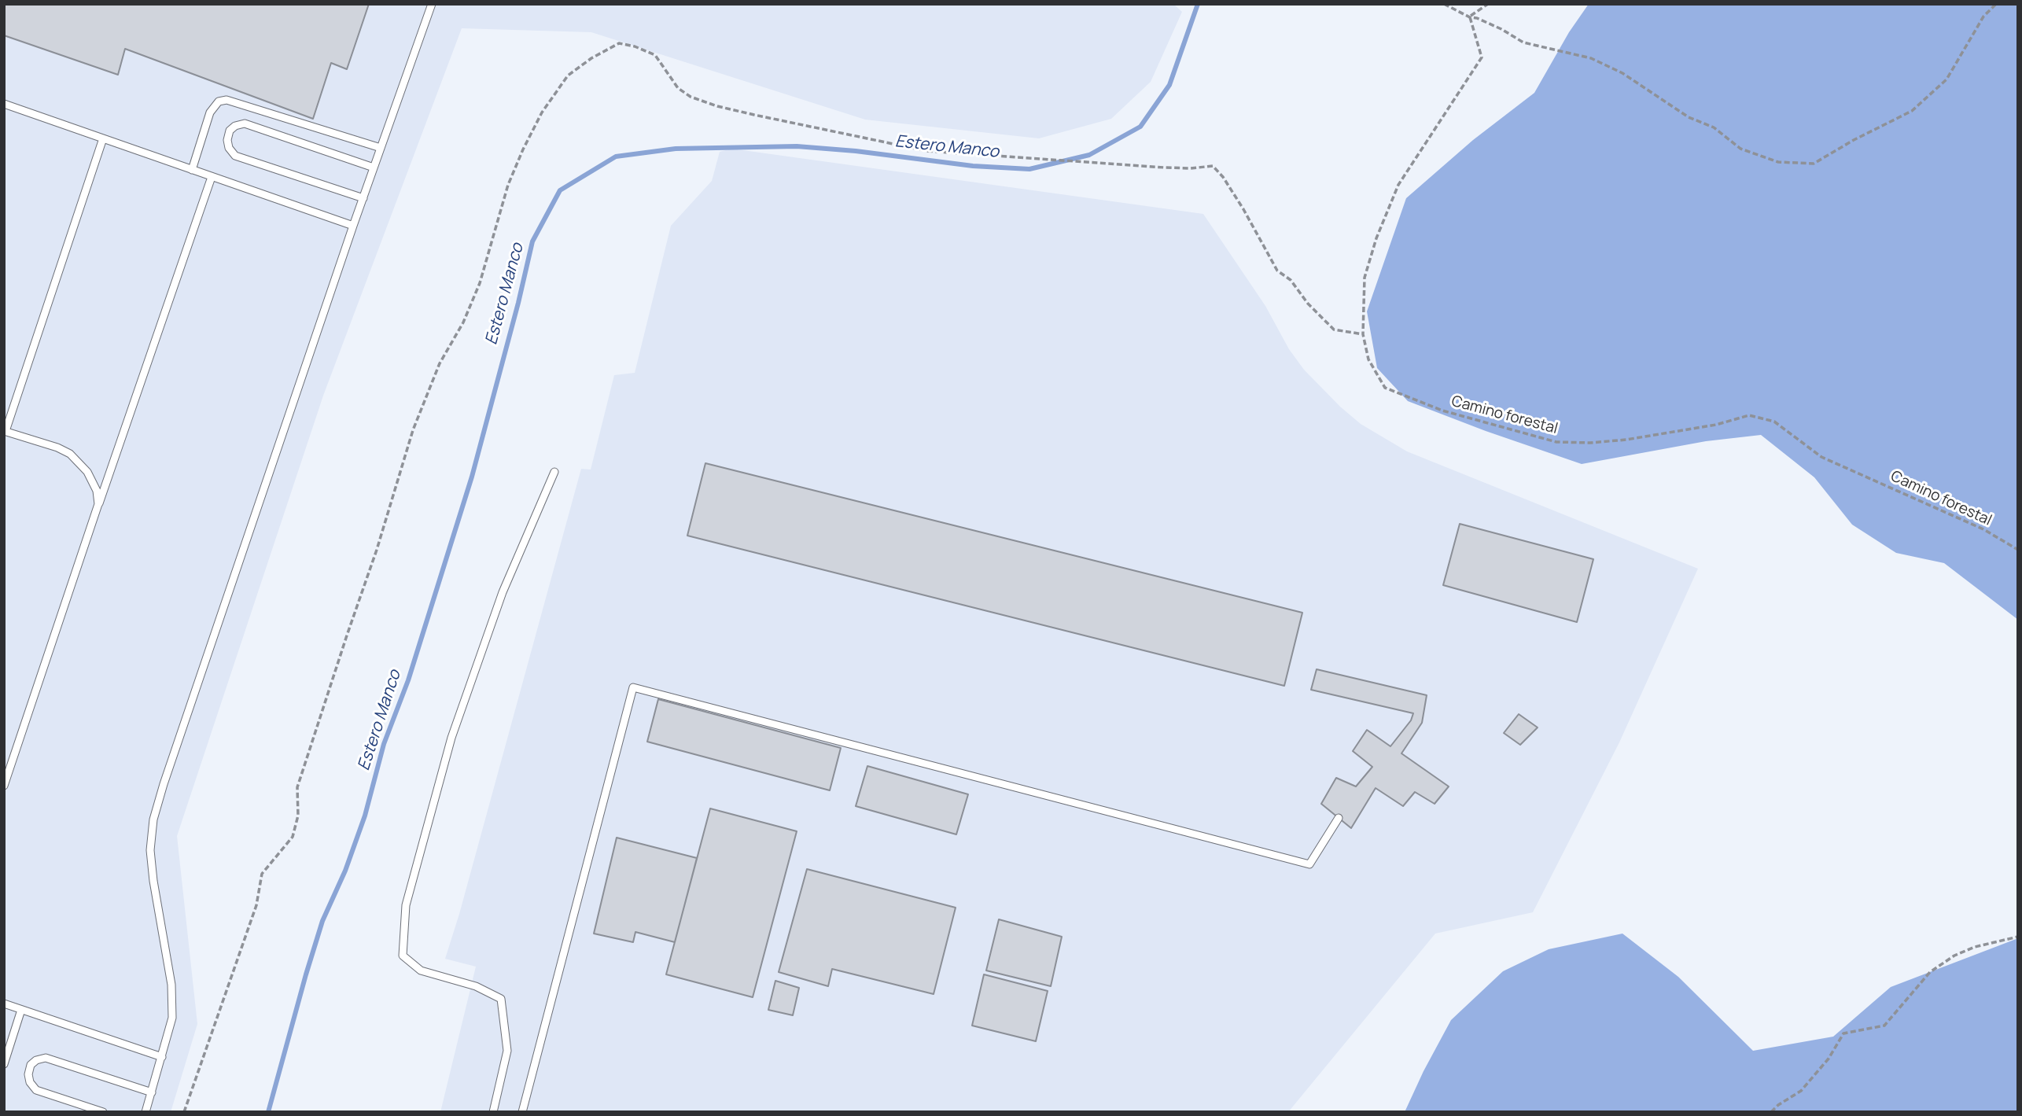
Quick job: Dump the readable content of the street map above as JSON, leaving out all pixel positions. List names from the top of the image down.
{
  "streets": {
    "path": ["Camino forestal"]
  },
  "water": ["Estero Manco"]
}
